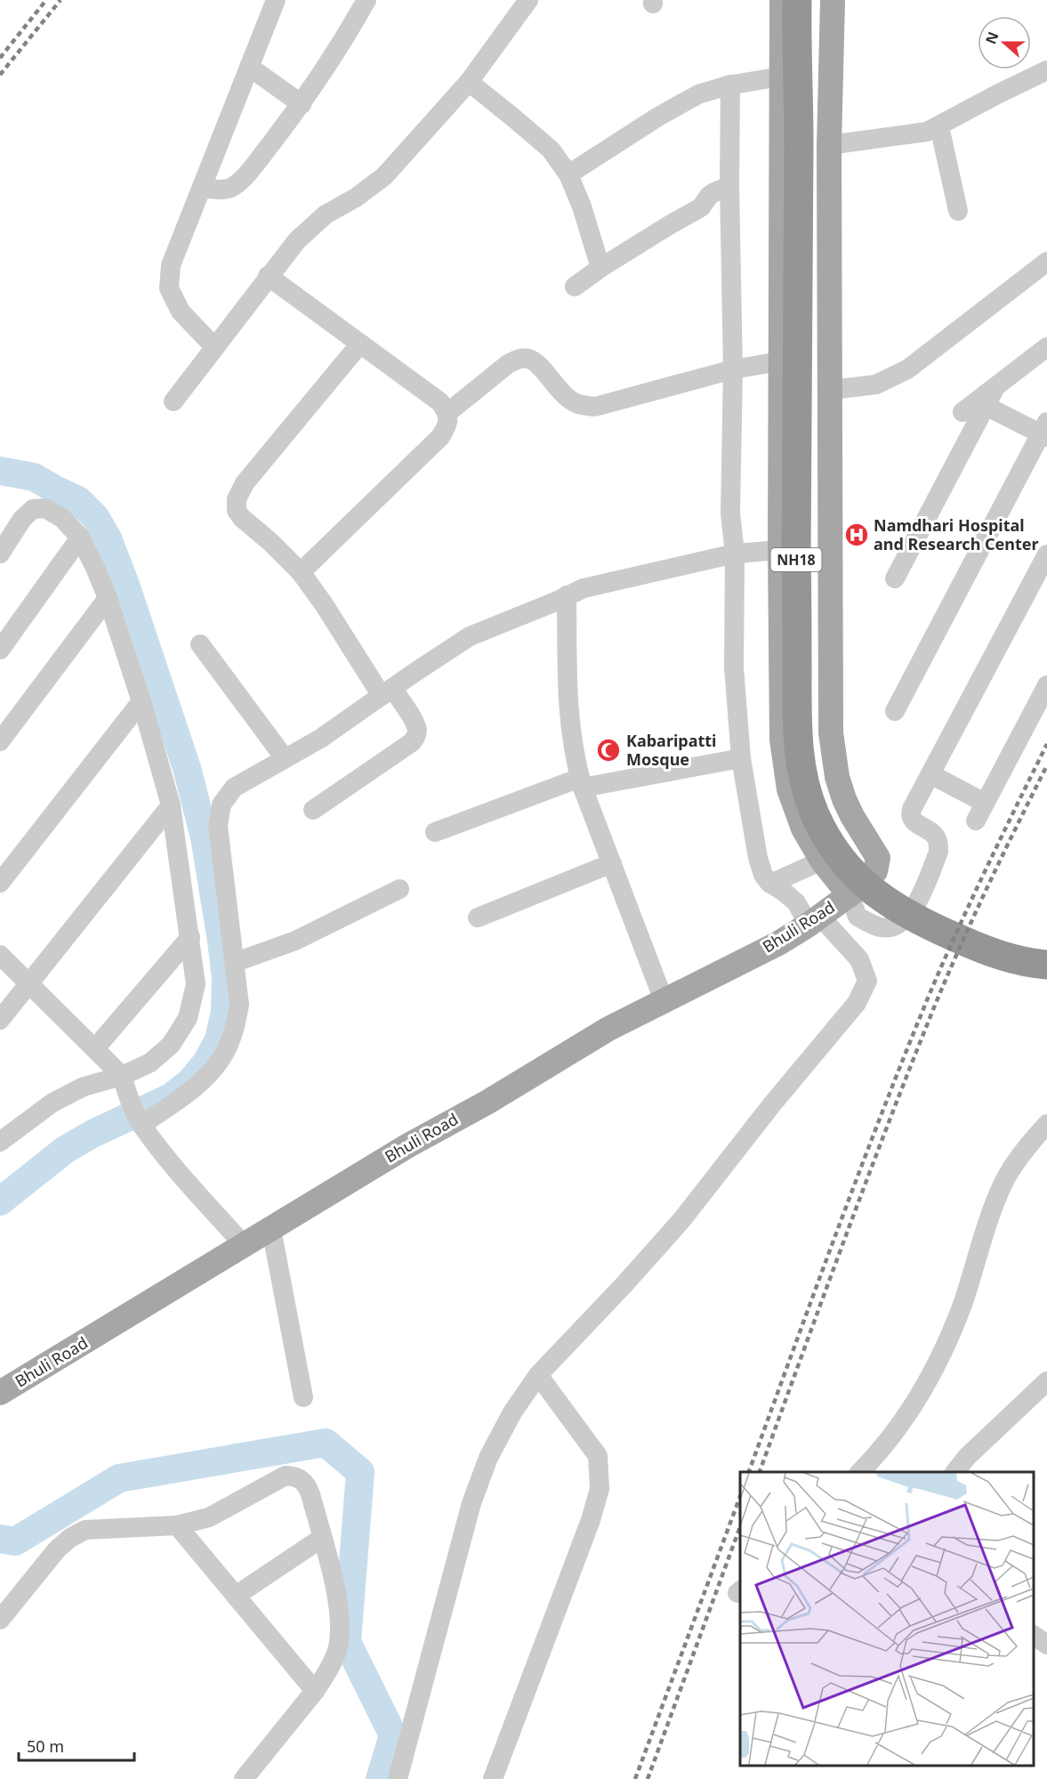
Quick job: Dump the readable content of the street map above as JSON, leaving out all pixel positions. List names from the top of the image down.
{
  "streets": {
    "highway": ["NH18"],
    "main road": ["Bhuli Road"]
  },
  "crossings": [
    ["NH18", "Bhuli Road"]
  ],
  "places": {
    "hospital": ["Namdhari Hospital and Research Center"],
    "mosque": ["Kabaripatti Mosque"]
  },
  "scale_bar": "50 m",
  "north": "left"
}
